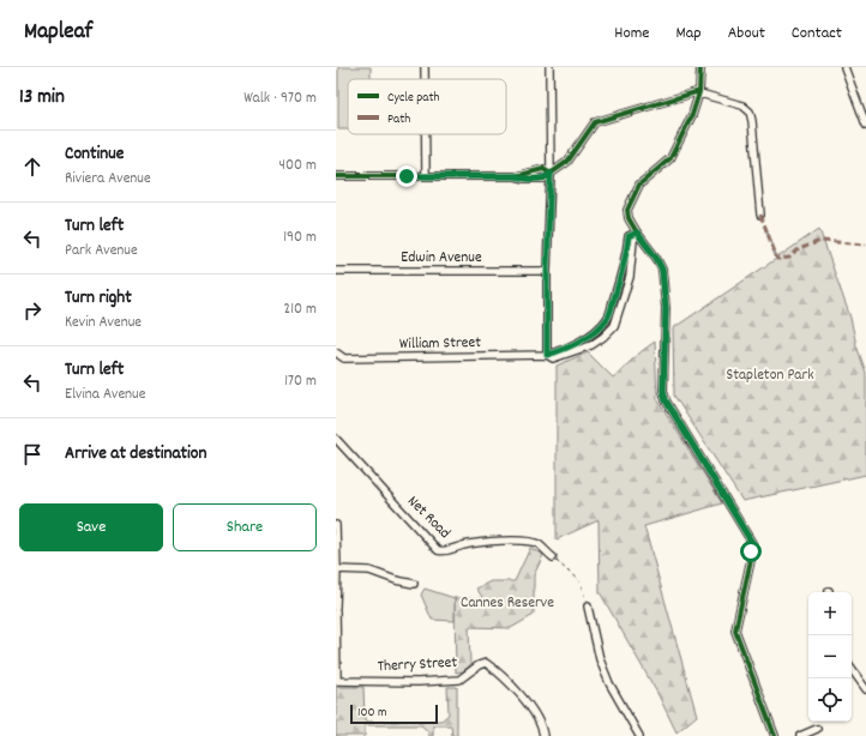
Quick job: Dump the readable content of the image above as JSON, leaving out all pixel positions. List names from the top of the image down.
{
  "streets": {
    "street": [
      "Edwin Avenue",
      "William Street",
      "Net Road",
      "Therry Street"
    ]
  },
  "parks": ["Stapleton Park", "Cannes Reserve"],
  "legend": ["Cycle path", "Path"],
  "scale_bar": "100 m",
  "page": {
    "header": "Mapleaf",
    "nav": [
      "Home",
      "Map",
      "About",
      "Contact"
    ],
    "heading": ["13 min", "Walk · 970 m"],
    "list": [
      ["Continue", "Riviera Avenue", "400 m"],
      ["Turn left", "Park Avenue", "190 m"],
      ["Turn right", "Kevin Avenue", "210 m"],
      ["Turn left", "Elvina Avenue", "170 m"],
      "Arrive at destination"
    ],
    "buttons": ["Save", "Share"],
    "map_buttons": ["+", "−"],
    "scale": "100 m"
  }
}
